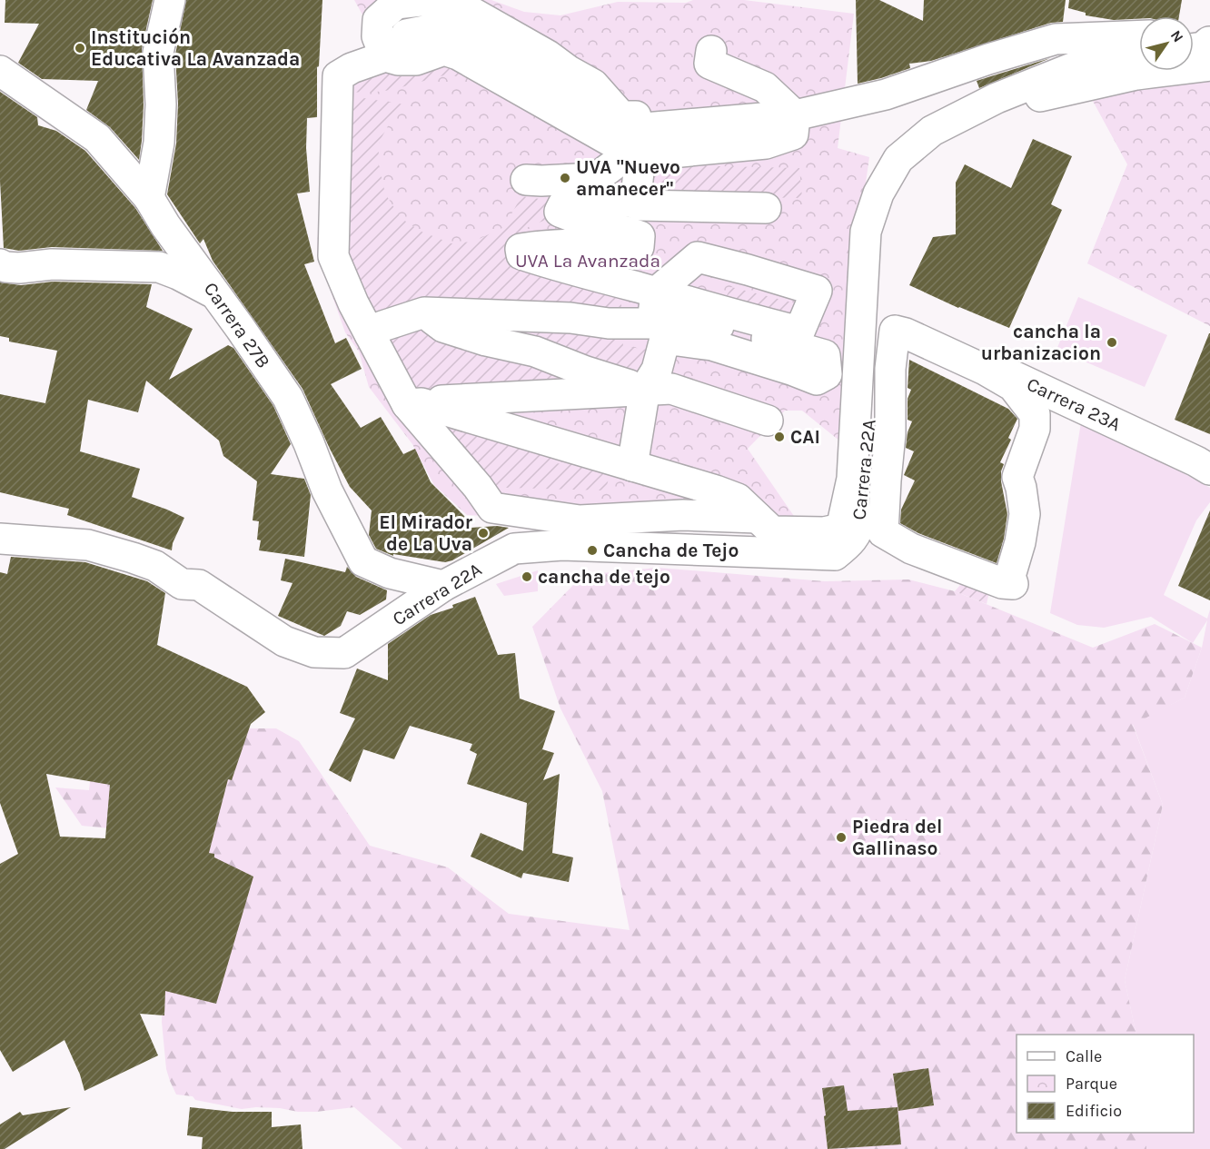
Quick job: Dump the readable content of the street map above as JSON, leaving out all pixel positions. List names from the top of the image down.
{
  "streets": {
    "street": ["Carrera 27B", "Carrera 23A", "Carrera 22A"]
  },
  "crossings": [
    ["Carrera 27B", "Carrera 22A"],
    ["Carrera 23A", "Carrera 22A"]
  ],
  "parks": ["UVA La Avanzada"],
  "places": [
    "Institución Educativa La Avanzada",
    "UVA \"Nuevo amanecer\"",
    "cancha la urbanizacion",
    "CAI",
    "El Mirador de La Uva",
    "Cancha de Tejo",
    "cancha de tejo",
    "Piedra del Gallinaso"
  ],
  "legend": ["Calle", "Parque", "Edificio"],
  "north": "top right"
}
